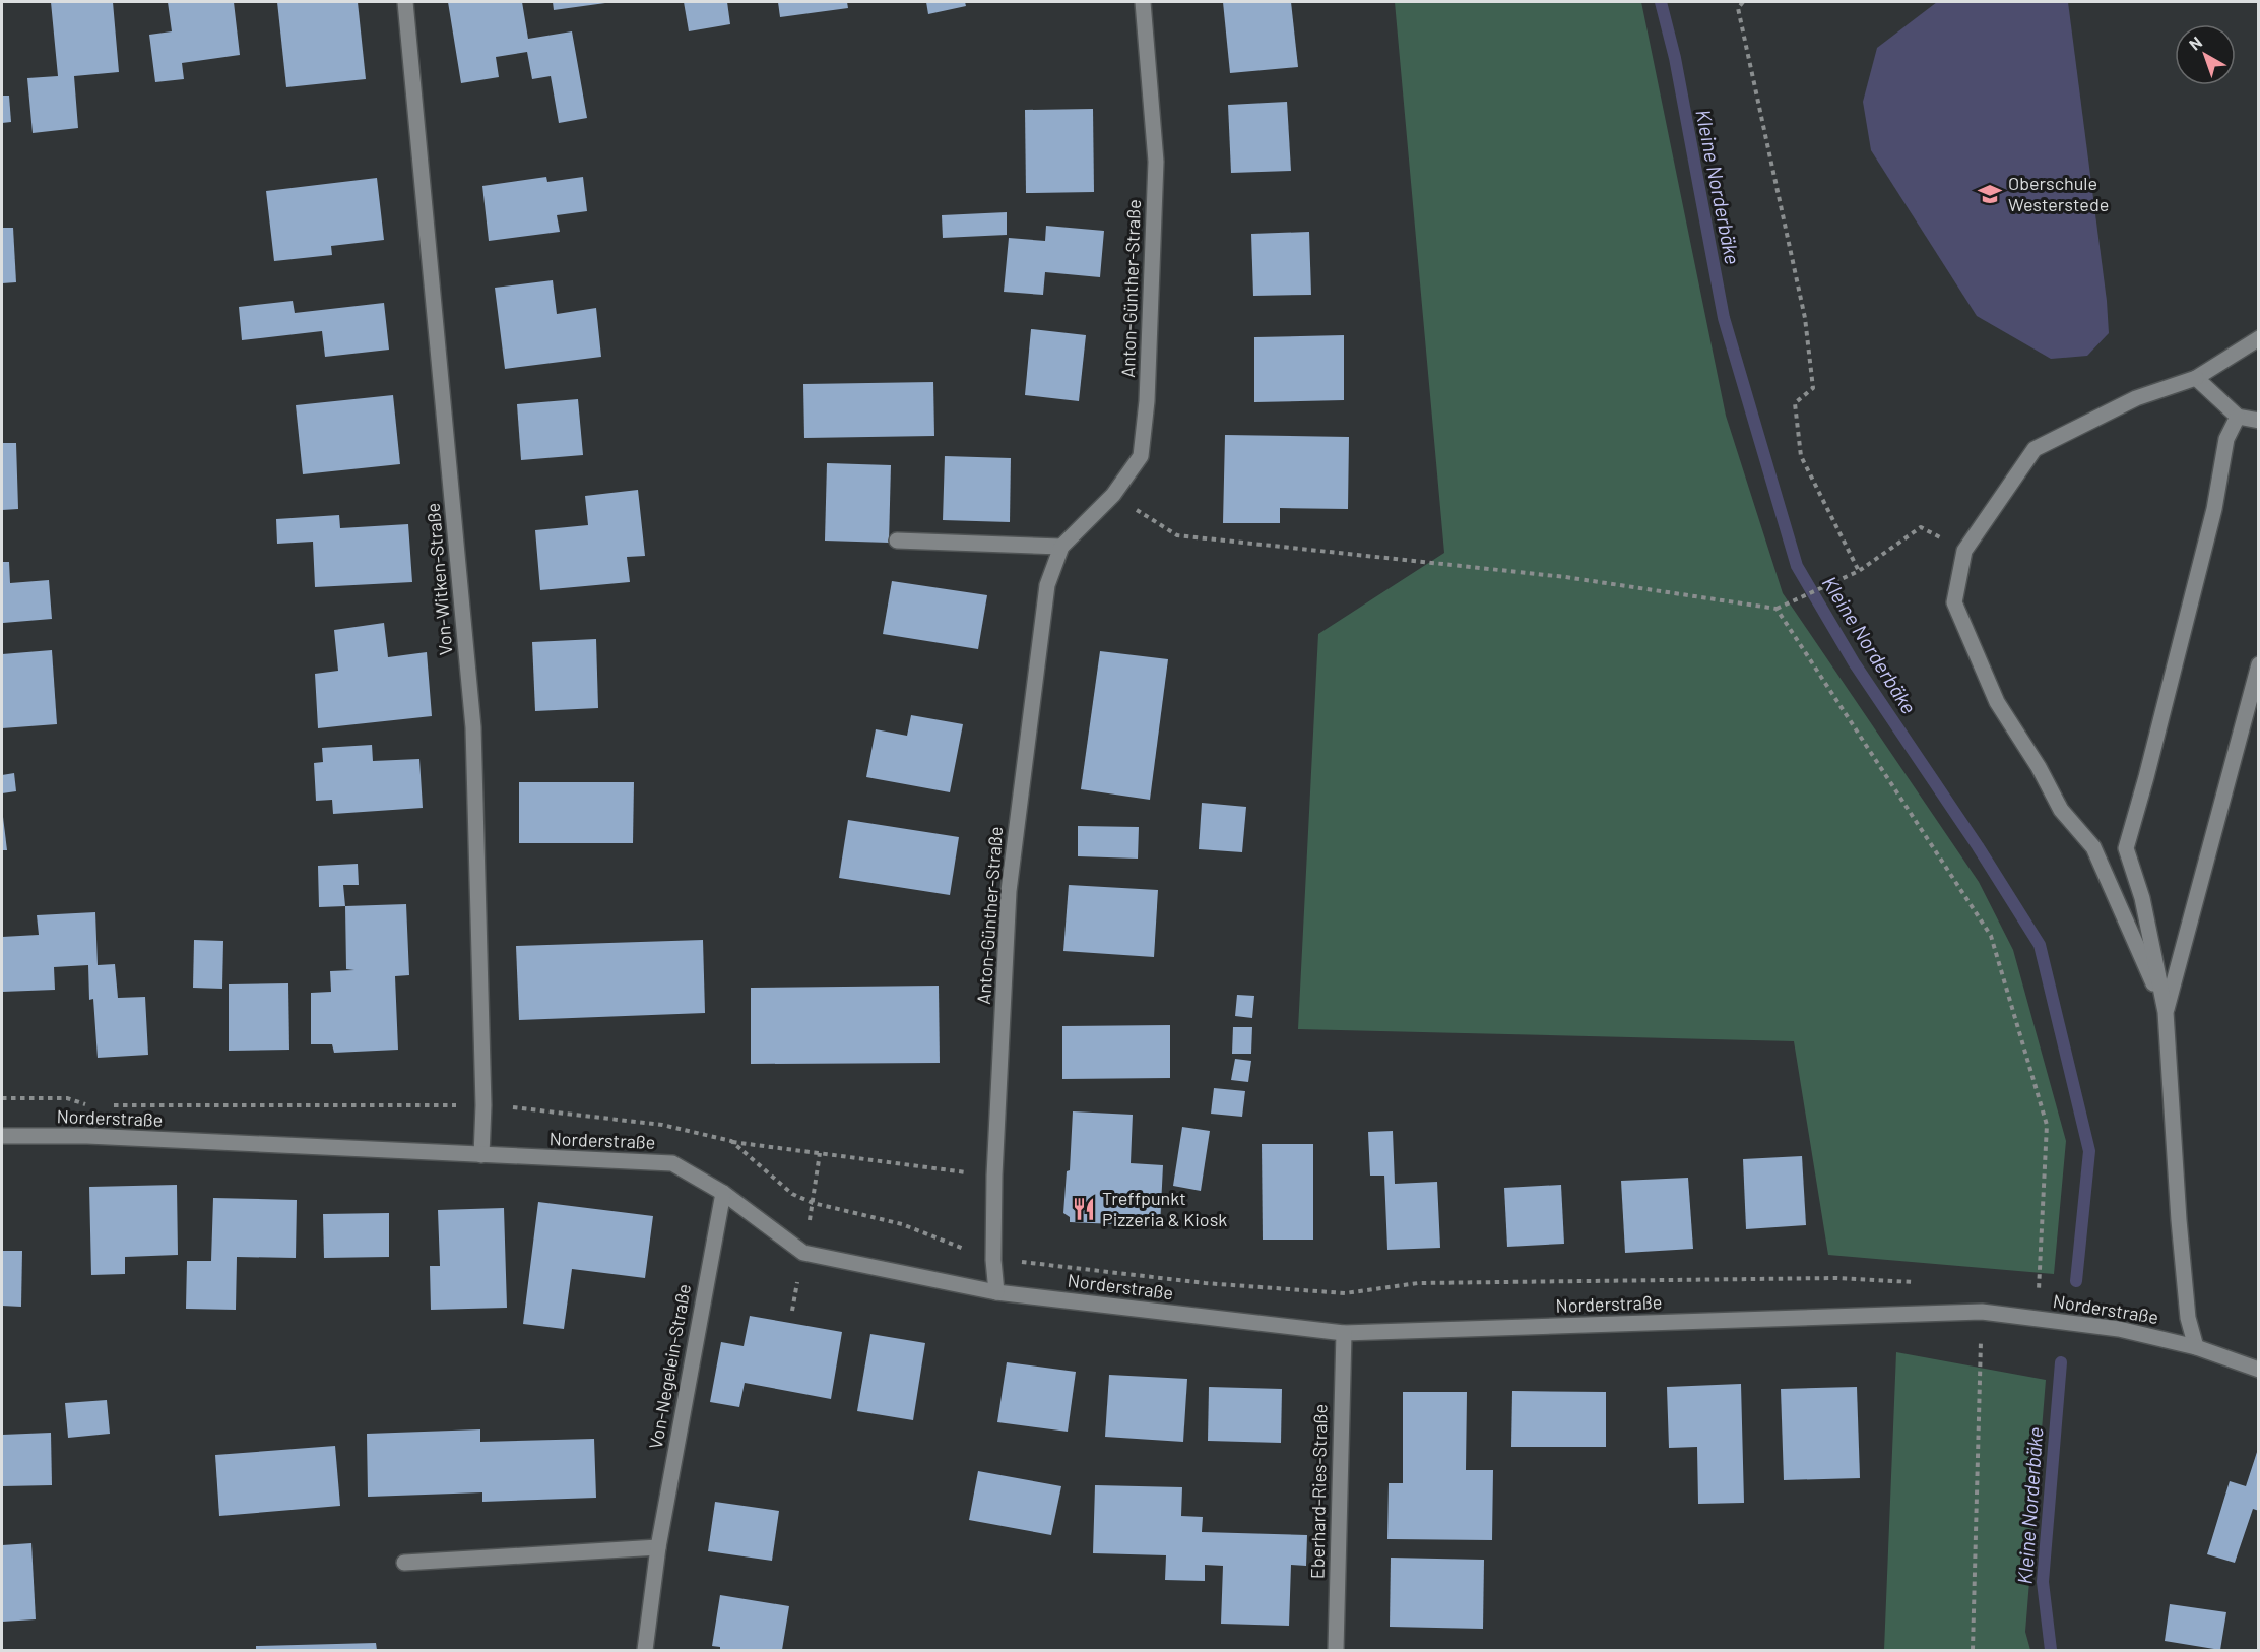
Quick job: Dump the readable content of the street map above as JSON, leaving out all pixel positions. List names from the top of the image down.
{
  "streets": {
    "street": [
      "Anton-Günther-Straße",
      "Von-Witken-Straße",
      "Norderstraße",
      "Von-Negelein-Straße",
      "Eberhard-Ries-Straße"
    ]
  },
  "crossings": [
    ["Anton-Günther-Straße", "Norderstraße"],
    ["Von-Witken-Straße", "Norderstraße"],
    ["Norderstraße", "Von-Negelein-Straße"],
    ["Norderstraße", "Eberhard-Ries-Straße"]
  ],
  "water": ["Kleine Norderbäke"],
  "places": {
    "school or university": ["Oberschule Westerstede"],
    "restaurant": ["Treffpunkt Pizzeria & Kiosk"]
  },
  "north": "top left"
}
